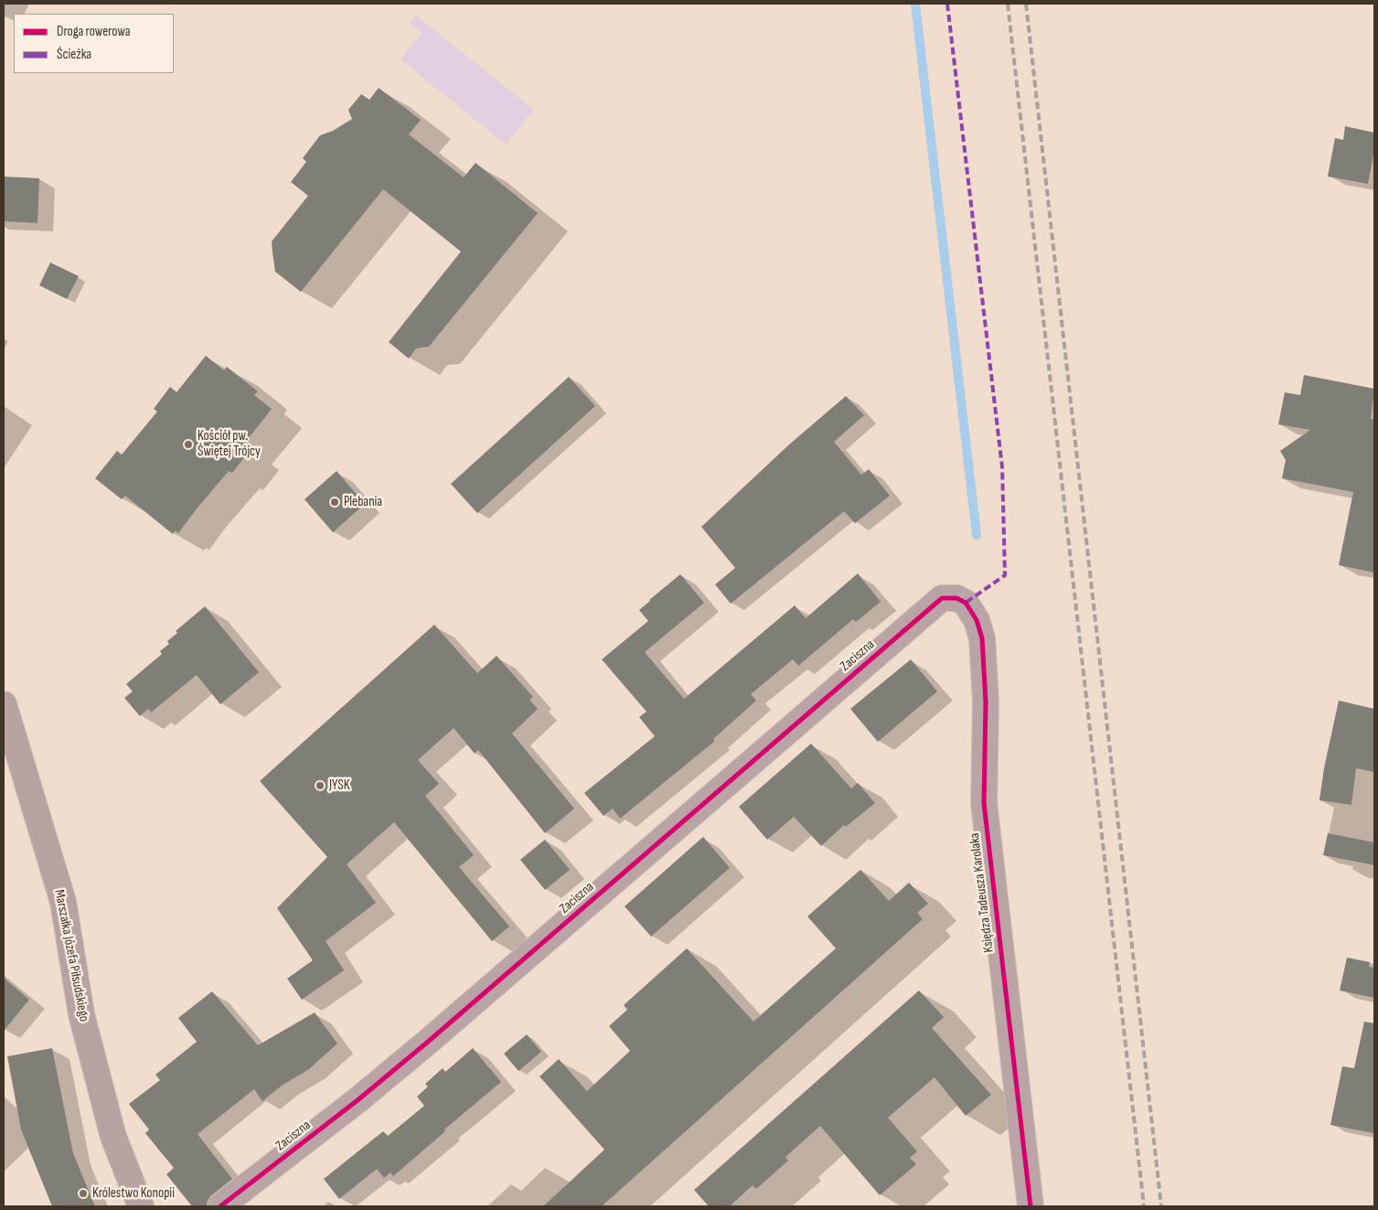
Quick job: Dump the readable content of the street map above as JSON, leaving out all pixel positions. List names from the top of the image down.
{
  "streets": {
    "main road": ["Marszałka Józefa Piłsudskiego"],
    "street": ["Zaciszna", "Księdza Tadeusza Karolaka"]
  },
  "crossings": [
    ["Zaciszna", "Księdza Tadeusza Karolaka"]
  ],
  "places": [
    "Kościół pw. Świętej Trójcy",
    "Plebania",
    "JYSK",
    "Królestwo Konopii"
  ],
  "legend": ["Droga rowerowa", "Ścieżka"]
}
